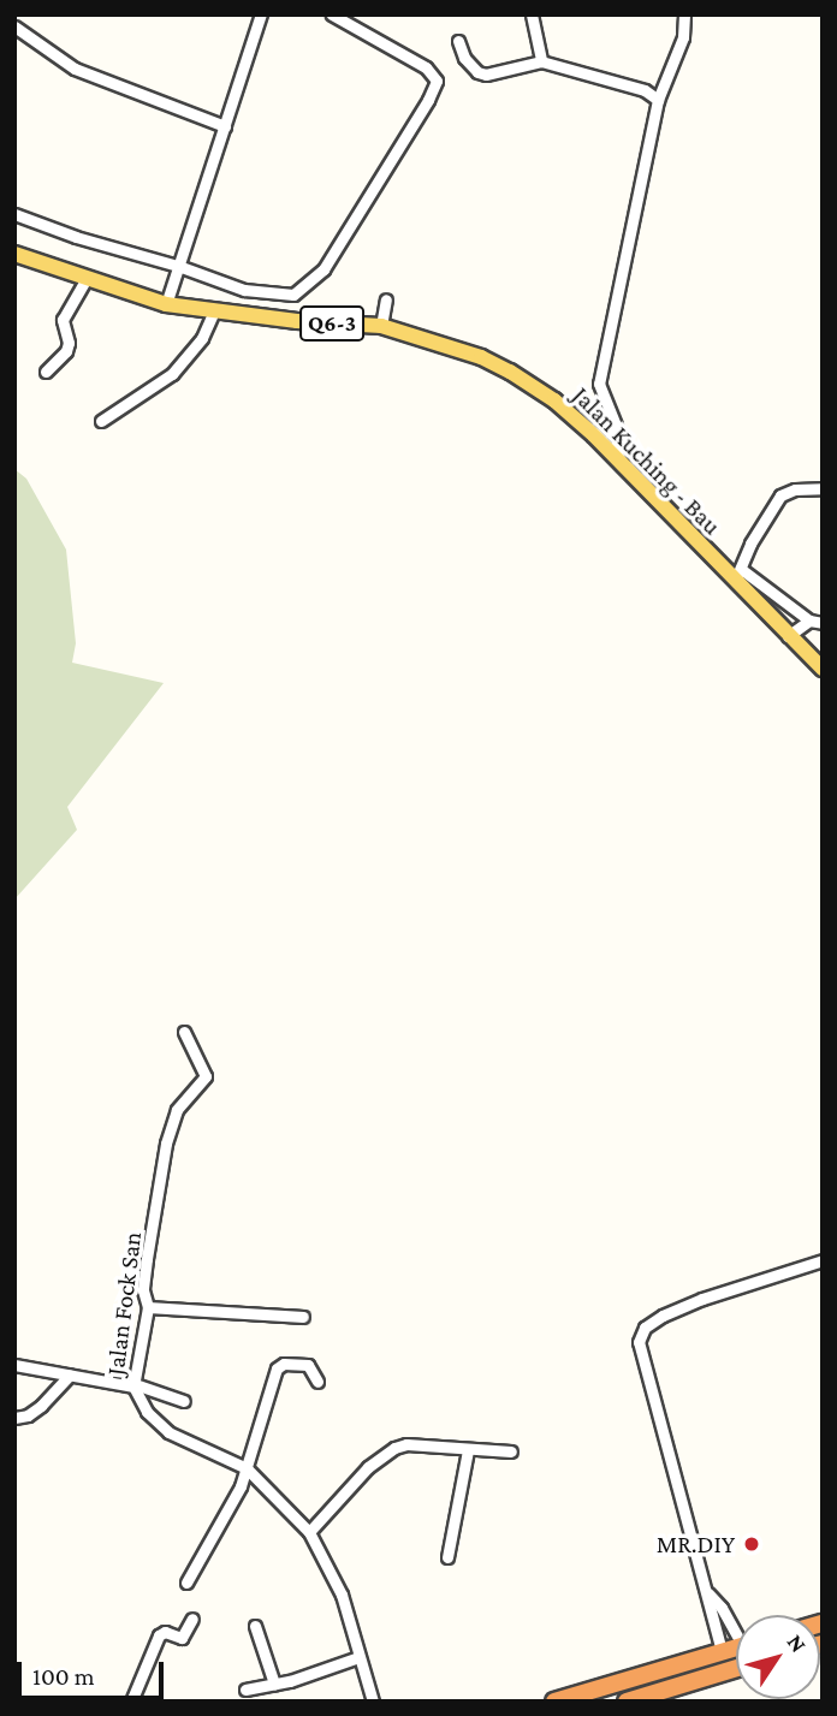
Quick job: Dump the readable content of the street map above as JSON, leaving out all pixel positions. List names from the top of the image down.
{
  "streets": {
    "main road": ["Q6-3", "Jalan Kuching - Bau"],
    "street": ["Jalan Fock San"]
  },
  "places": ["MR.DIY"],
  "scale_bar": "100 m",
  "north": "top right"
}
